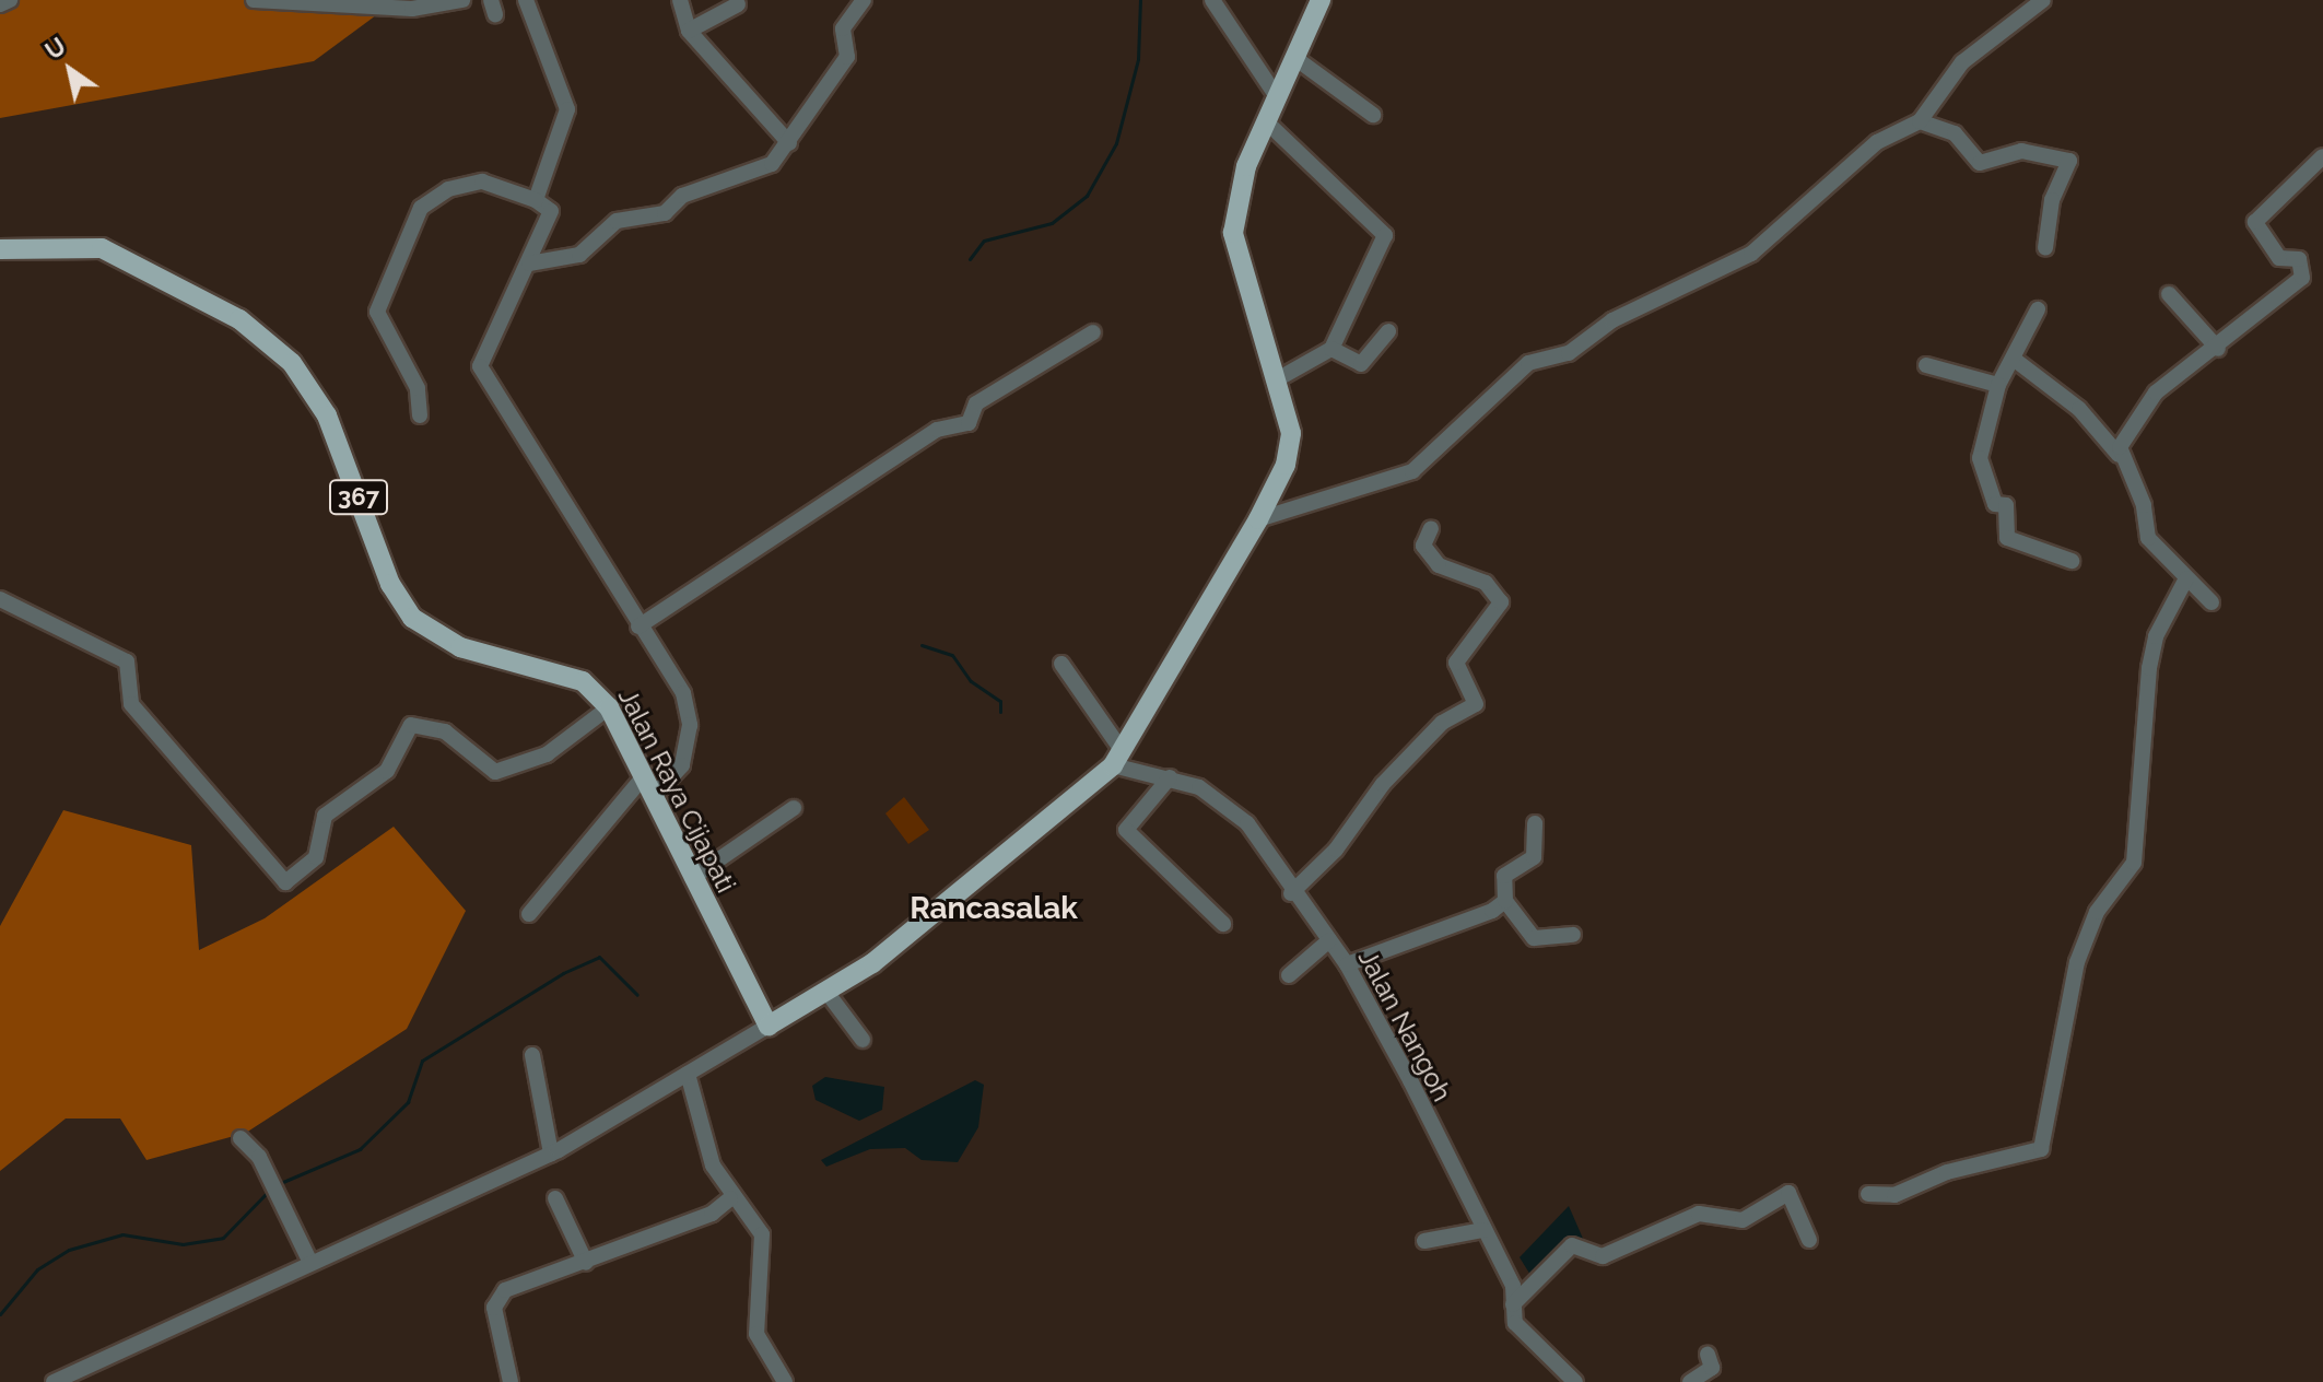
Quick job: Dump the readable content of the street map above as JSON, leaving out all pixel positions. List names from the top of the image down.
{
  "streets": {
    "main road": ["367", "Jalan Raya Cijapati"],
    "street": ["Jalan Nangoh"]
  },
  "districts": ["Rancasalak"],
  "north": "top left"
}
